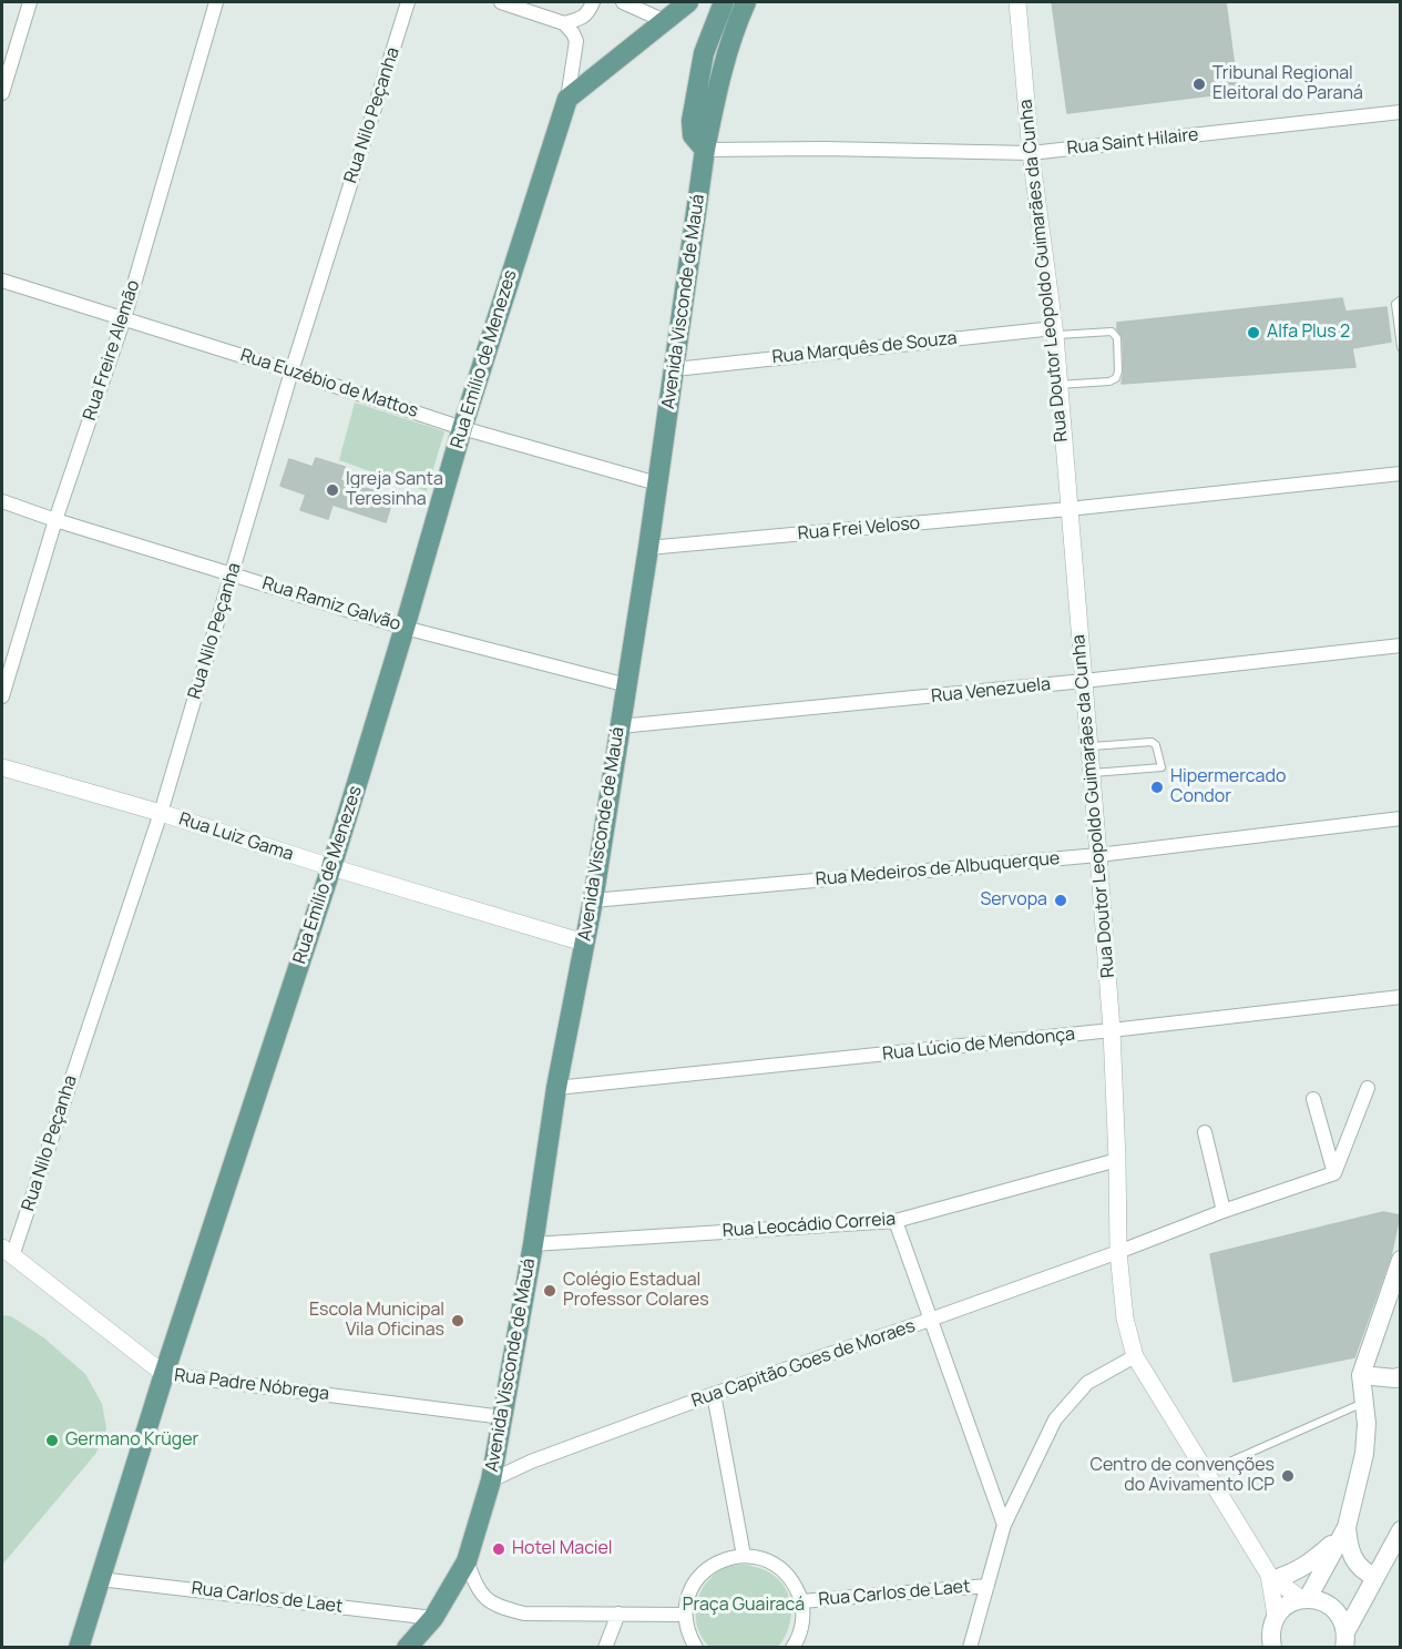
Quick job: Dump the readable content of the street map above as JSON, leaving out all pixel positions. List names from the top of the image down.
{
  "streets": {
    "main road": ["Avenida Visconde de Mauá", "Rua Emílio de Menezes"],
    "street": [
      "Rua Nilo Peçanha",
      "Rua Saint Hilaire",
      "Rua Doutor Leopoldo Guimarães da Cunha",
      "Rua Marquês de Souza",
      "Rua Freire Alemão",
      "Rua Euzébio de Mattos",
      "Rua Frei Veloso",
      "Rua Ramiz Galvão",
      "Rua Venezuela",
      "Rua Luiz Gama",
      "Rua Medeiros de Albuquerque",
      "Rua Lúcio de Mendonça",
      "Rua Leocádio Correia",
      "Rua Capitão Goes de Moraes",
      "Rua Padre Nóbrega",
      "Rua Carlos de Laet"
    ]
  },
  "crossings": [
    ["Rua Nilo Peçanha", "Rua Euzébio de Mattos"],
    ["Rua Nilo Peçanha", "Rua Ramiz Galvão"],
    ["Rua Nilo Peçanha", "Rua Luiz Gama"],
    ["Rua Nilo Peçanha", "Rua Padre Nóbrega"],
    ["Rua Saint Hilaire", "Rua Doutor Leopoldo Guimarães da Cunha"],
    ["Rua Saint Hilaire", "Avenida Visconde de Mauá"],
    ["Rua Doutor Leopoldo Guimarães da Cunha", "Rua Marquês de Souza"],
    ["Rua Doutor Leopoldo Guimarães da Cunha", "Rua Frei Veloso"],
    ["Rua Doutor Leopoldo Guimarães da Cunha", "Rua Venezuela"],
    ["Rua Doutor Leopoldo Guimarães da Cunha", "Rua Medeiros de Albuquerque"],
    ["Rua Doutor Leopoldo Guimarães da Cunha", "Rua Lúcio de Mendonça"],
    ["Rua Doutor Leopoldo Guimarães da Cunha", "Rua Leocádio Correia"],
    ["Rua Doutor Leopoldo Guimarães da Cunha", "Rua Capitão Goes de Moraes"],
    ["Avenida Visconde de Mauá", "Rua Marquês de Souza"],
    ["Avenida Visconde de Mauá", "Rua Euzébio de Mattos"],
    ["Avenida Visconde de Mauá", "Rua Frei Veloso"],
    ["Avenida Visconde de Mauá", "Rua Ramiz Galvão"],
    ["Avenida Visconde de Mauá", "Rua Venezuela"],
    ["Avenida Visconde de Mauá", "Rua Luiz Gama"],
    ["Avenida Visconde de Mauá", "Rua Medeiros de Albuquerque"],
    ["Avenida Visconde de Mauá", "Rua Lúcio de Mendonça"],
    ["Avenida Visconde de Mauá", "Rua Leocádio Correia"],
    ["Avenida Visconde de Mauá", "Rua Capitão Goes de Moraes"],
    ["Avenida Visconde de Mauá", "Rua Padre Nóbrega"],
    ["Avenida Visconde de Mauá", "Rua Carlos de Laet"],
    ["Rua Freire Alemão", "Rua Euzébio de Mattos"],
    ["Rua Freire Alemão", "Rua Ramiz Galvão"],
    ["Rua Emílio de Menezes", "Rua Euzébio de Mattos"],
    ["Rua Emílio de Menezes", "Rua Ramiz Galvão"],
    ["Rua Emílio de Menezes", "Rua Luiz Gama"],
    ["Rua Emílio de Menezes", "Rua Padre Nóbrega"],
    ["Rua Emílio de Menezes", "Rua Carlos de Laet"]
  ],
  "parks": ["Praça Guairacá"],
  "places": [
    "Tribunal Regional Eleitoral do Paraná",
    "Alfa Plus 2",
    "Igreja Santa Teresinha",
    "Hipermercado Condor",
    "Servopa",
    "Colégio Estadual Professor Colares",
    "Escola Municipal Vila Oficinas",
    "Germano Krüger",
    "Centro de convenções do Avivamento ICP",
    "Hotel Maciel"
  ]
}
